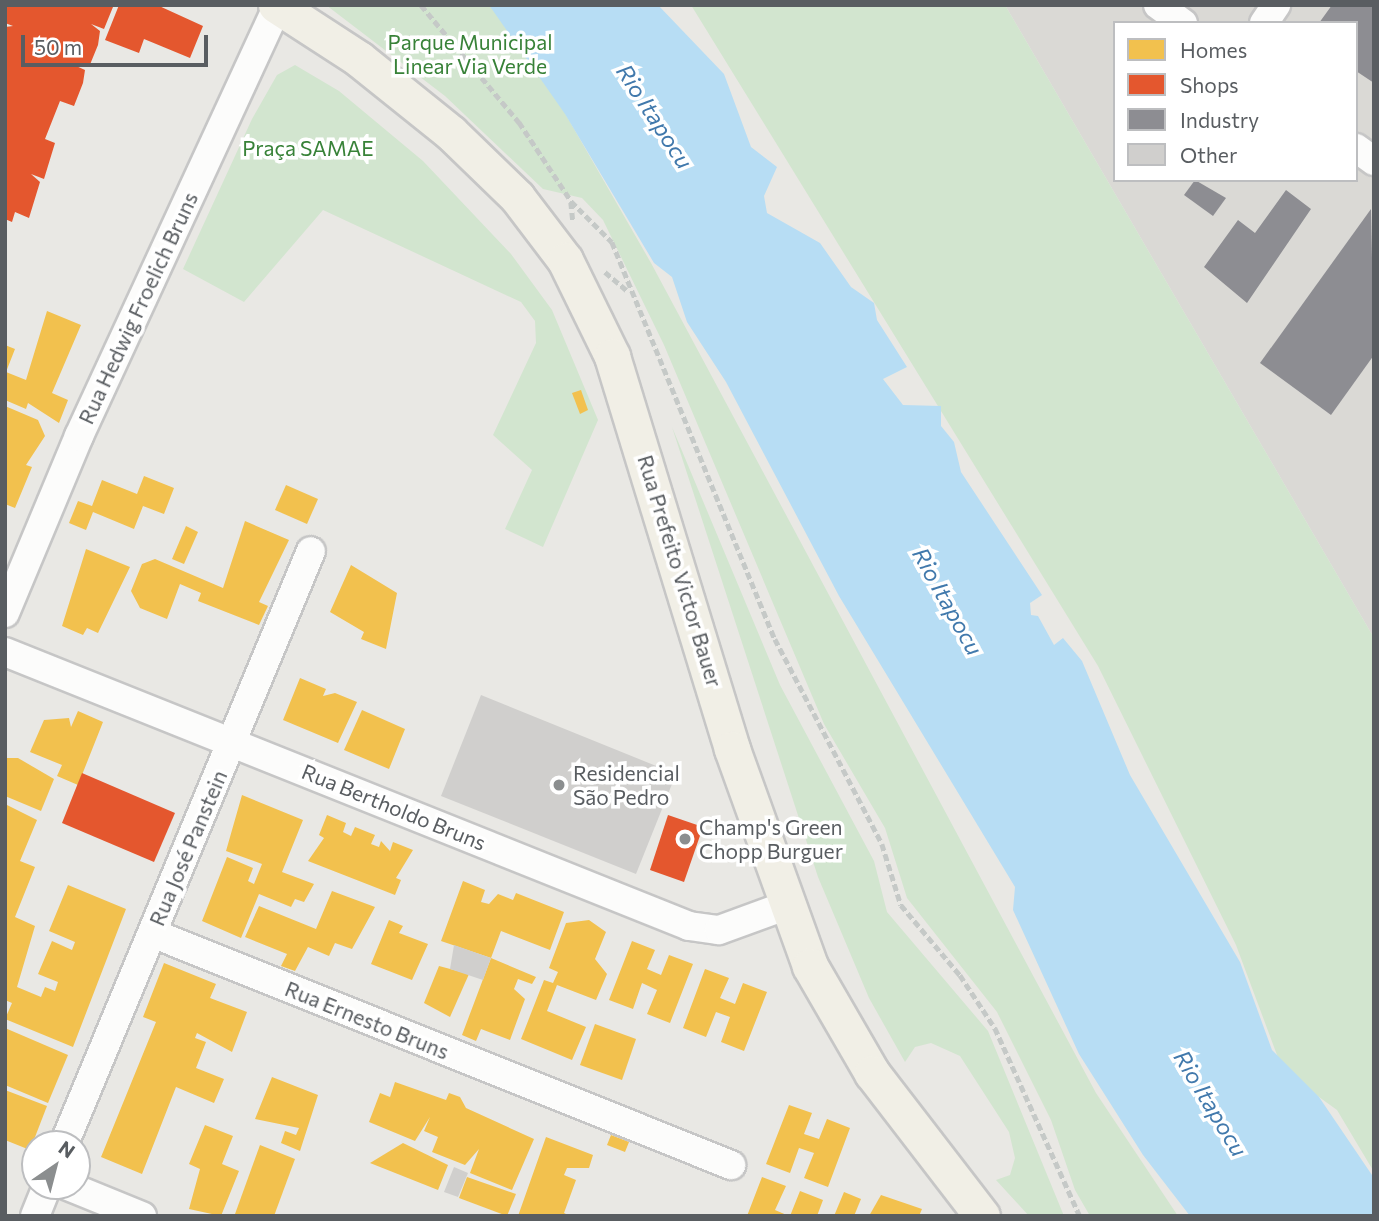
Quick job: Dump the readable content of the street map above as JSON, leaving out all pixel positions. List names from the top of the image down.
{
  "streets": {
    "main road": ["Rua Prefeito Victor Bauer"],
    "street": [
      "Rua Hedwig Froelich Bruns",
      "Rua Bertholdo Bruns",
      "Rua José Panstein",
      "Rua Ernesto Bruns"
    ]
  },
  "crossings": [
    ["Rua Hedwig Froelich Bruns", "Rua Prefeito Victor Bauer"],
    ["Rua Prefeito Victor Bauer", "Rua Bertholdo Bruns"],
    ["Rua Bertholdo Bruns", "Rua José Panstein"],
    ["Rua José Panstein", "Rua Ernesto Bruns"]
  ],
  "water": ["Rio Itapocu"],
  "parks": ["Parque Municipal Linear Via Verde", "Praça SAMAE"],
  "places": ["Residencial São Pedro", "Champ's Green Chopp Burguer"],
  "legend": [
    "Homes",
    "Shops",
    "Industry",
    "Other"
  ],
  "scale_bar": "50 m",
  "north": "top right"
}
